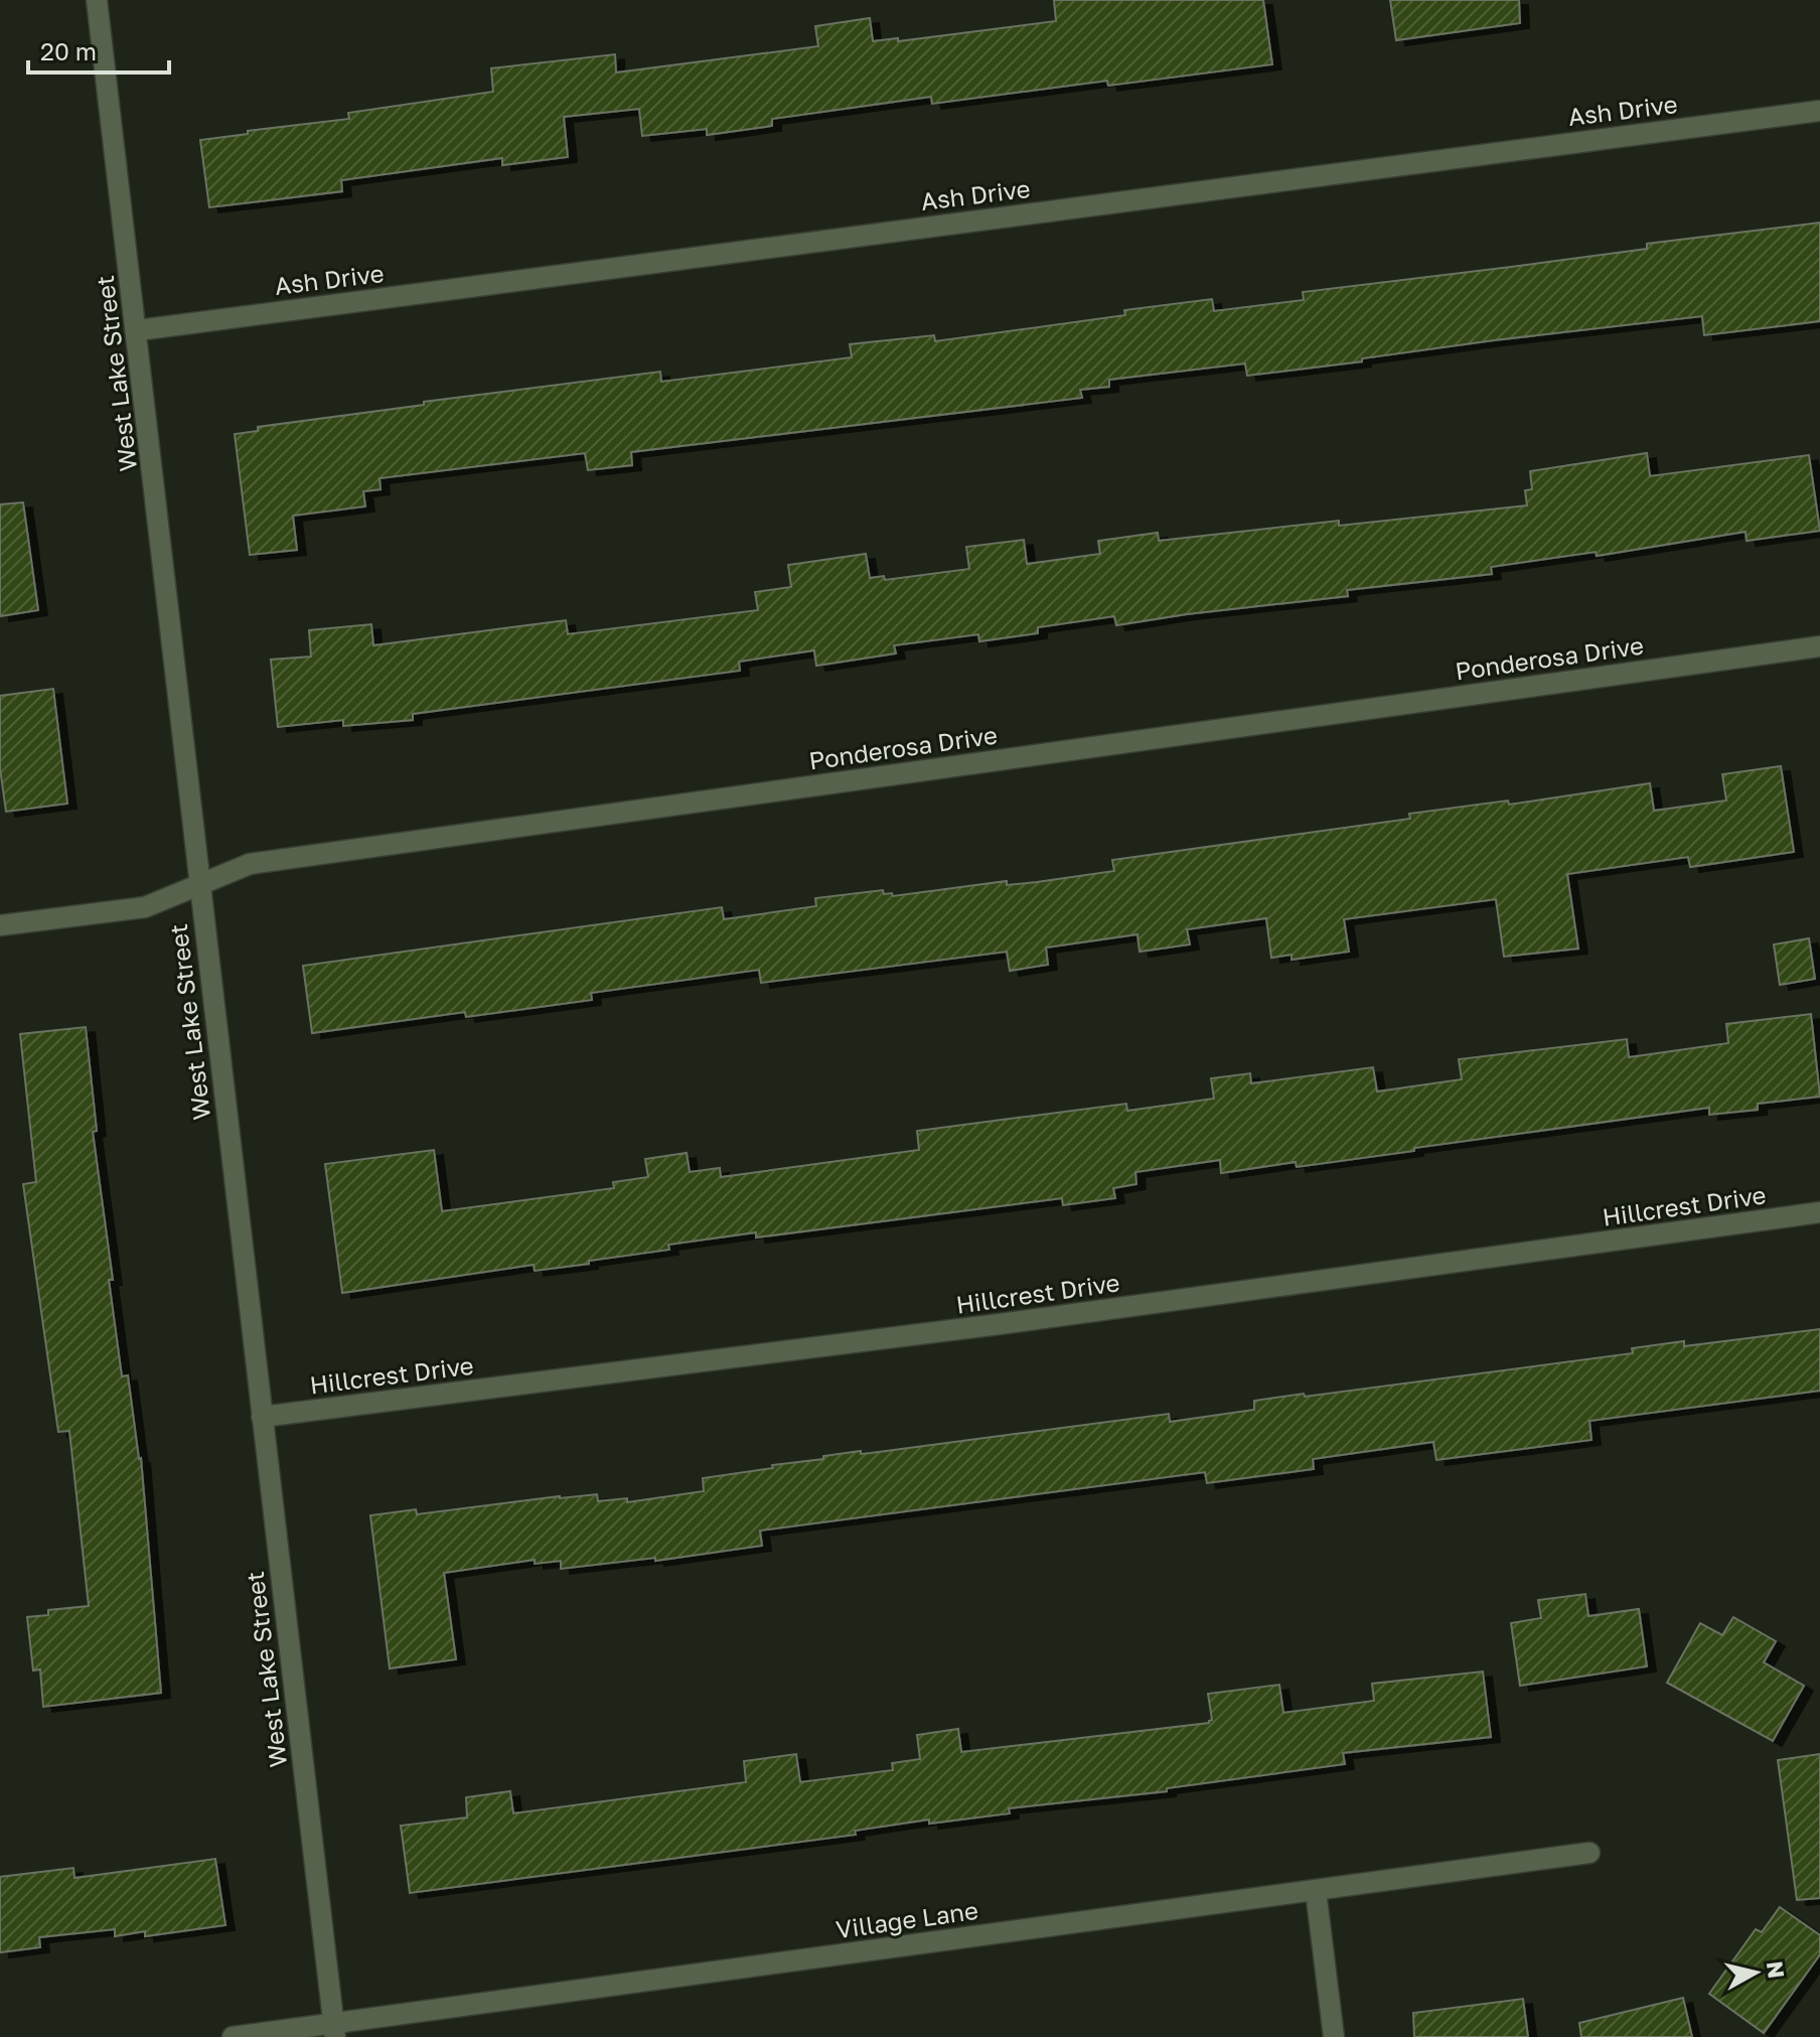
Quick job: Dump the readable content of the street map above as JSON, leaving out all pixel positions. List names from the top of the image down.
{
  "streets": {
    "street": [
      "Ash Drive",
      "West Lake Street",
      "Ponderosa Drive",
      "Hillcrest Drive",
      "Village Lane"
    ]
  },
  "crossings": [
    ["Ash Drive", "West Lake Street"],
    ["West Lake Street", "Ponderosa Drive"],
    ["West Lake Street", "Hillcrest Drive"],
    ["West Lake Street", "Village Lane"]
  ],
  "scale_bar": "20 m",
  "north": "right"
}
